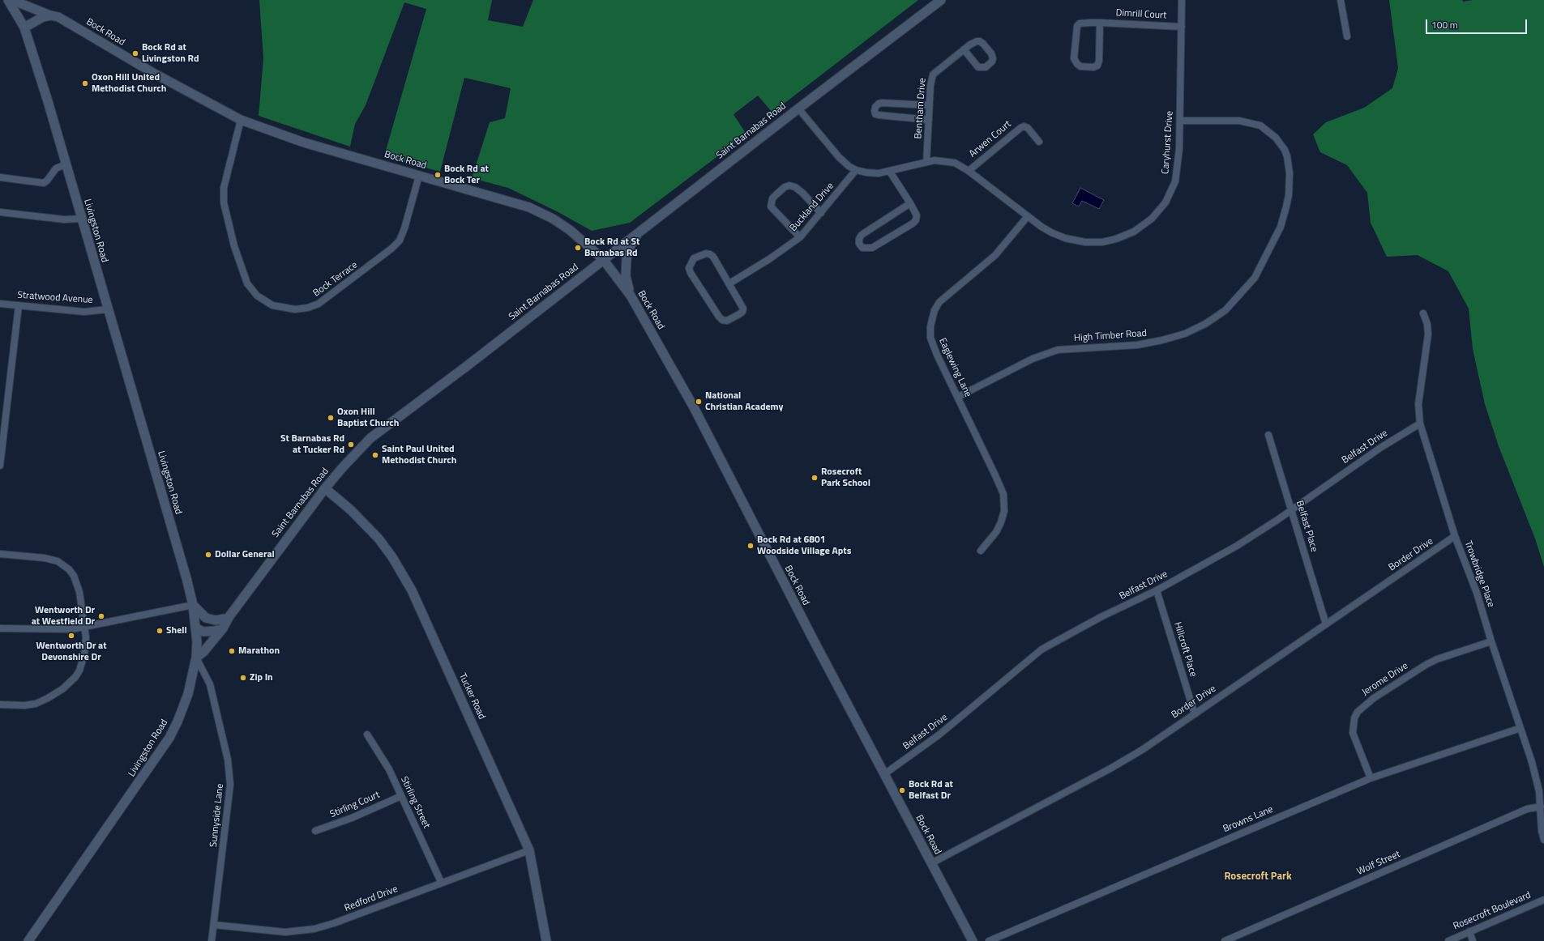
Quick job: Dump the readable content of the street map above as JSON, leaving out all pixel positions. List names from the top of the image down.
{
  "streets": {
    "main road": [
      "Bock Road",
      "Saint Barnabas Road",
      "Livingston Road",
      "Tucker Road"
    ],
    "street": [
      "Dimrill Court",
      "Bentham Drive",
      "Arwen Court",
      "Caryhurst Drive",
      "Buckland Drive",
      "Bock Terrace",
      "Stratwood Avenue",
      "High Timber Road",
      "Eaglewing Lane",
      "Belfast Drive",
      "Belfast Place",
      "Border Drive",
      "Trowbridge Place",
      "Hillcroft Place",
      "Jerome Drive",
      "Stirling Street",
      "Stirling Court",
      "Sunnyside Lane",
      "Browns Lane",
      "Wolf Street",
      "Redford Drive",
      "Rosecroft Boulevard"
    ]
  },
  "crossings": [
    ["Dimrill Court", "Caryhurst Drive"],
    ["Bock Road", "Saint Barnabas Road"],
    ["Bock Road", "Bock Terrace"],
    ["Bock Road", "Belfast Drive"],
    ["Bock Road", "Border Drive"],
    ["Bentham Drive", "Caryhurst Drive"],
    ["Saint Barnabas Road", "Livingston Road"],
    ["Saint Barnabas Road", "Tucker Road"],
    ["Saint Barnabas Road", "Sunnyside Lane"],
    ["Arwen Court", "Caryhurst Drive"],
    ["Caryhurst Drive", "Buckland Drive"],
    ["Caryhurst Drive", "High Timber Road"],
    ["Caryhurst Drive", "Eaglewing Lane"],
    ["Livingston Road", "Stratwood Avenue"],
    ["Livingston Road", "Sunnyside Lane"],
    ["High Timber Road", "Eaglewing Lane"],
    ["Belfast Drive", "Belfast Place"],
    ["Belfast Drive", "Trowbridge Place"],
    ["Belfast Drive", "Hillcroft Place"],
    ["Belfast Place", "Border Drive"],
    ["Border Drive", "Trowbridge Place"],
    ["Border Drive", "Hillcroft Place"],
    ["Trowbridge Place", "Jerome Drive"],
    ["Trowbridge Place", "Browns Lane"],
    ["Trowbridge Place", "Wolf Street"],
    ["Jerome Drive", "Browns Lane"],
    ["Tucker Road", "Redford Drive"],
    ["Stirling Street", "Stirling Court"],
    ["Stirling Street", "Redford Drive"],
    ["Sunnyside Lane", "Redford Drive"]
  ],
  "districts": ["Rosecroft Park"],
  "places": [
    "Bock Rd at Livingston Rd",
    "Oxon Hill United Methodist Church",
    "Bock Rd at Bock Ter",
    "Bock Rd at St Barnabas Rd",
    "National Christian Academy",
    "Oxon Hill Baptist Church",
    "St Barnabas Rd at Tucker Rd",
    "Saint Paul United Methodist Church",
    "Rosecroft Park School",
    "Bock Rd at 6801 Woodside Village Apts",
    "Dollar General",
    "Wentworth Dr at Westfield Dr",
    "Shell",
    "Wentworth Dr at Devonshire Dr",
    "Marathon",
    "Zip In",
    "Bock Rd at Belfast Dr"
  ],
  "scale_bar": "100 m"
}
